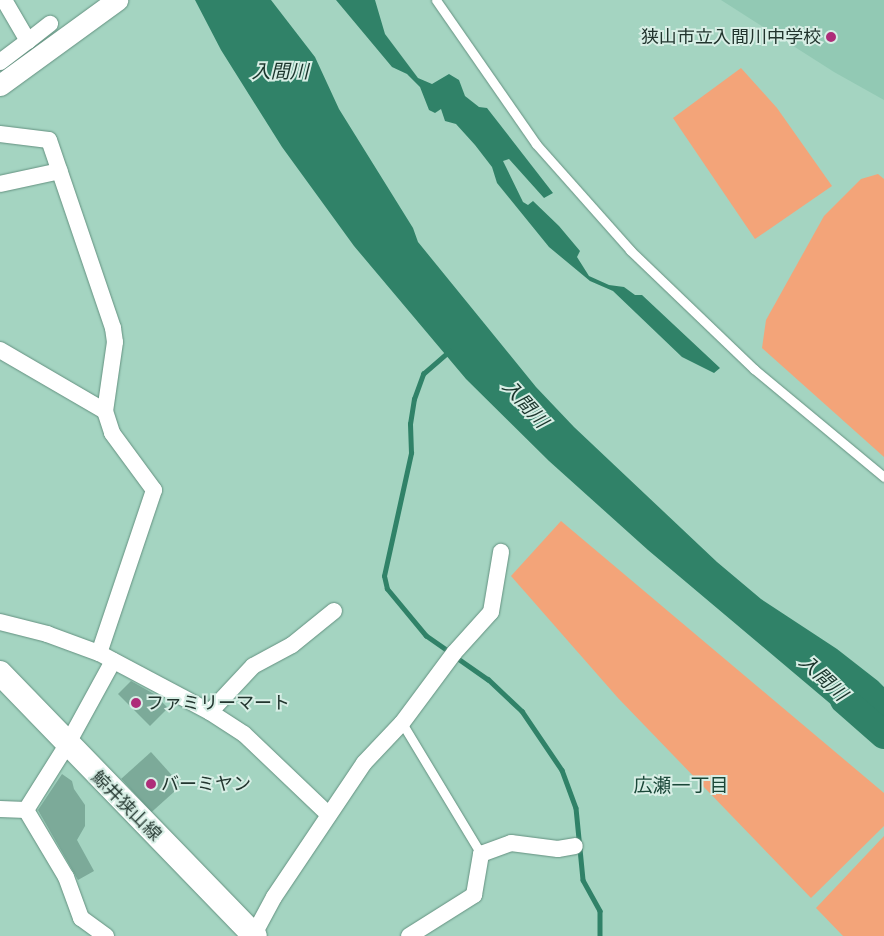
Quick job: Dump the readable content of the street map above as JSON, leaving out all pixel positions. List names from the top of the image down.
{
  "streets": {
    "main road": ["鯨井狭山線"]
  },
  "districts": ["広瀬一丁目"],
  "water": ["入間川"],
  "places": ["狭山市立入間川中学校", "ファミリーマート", "バーミヤン"]
}
